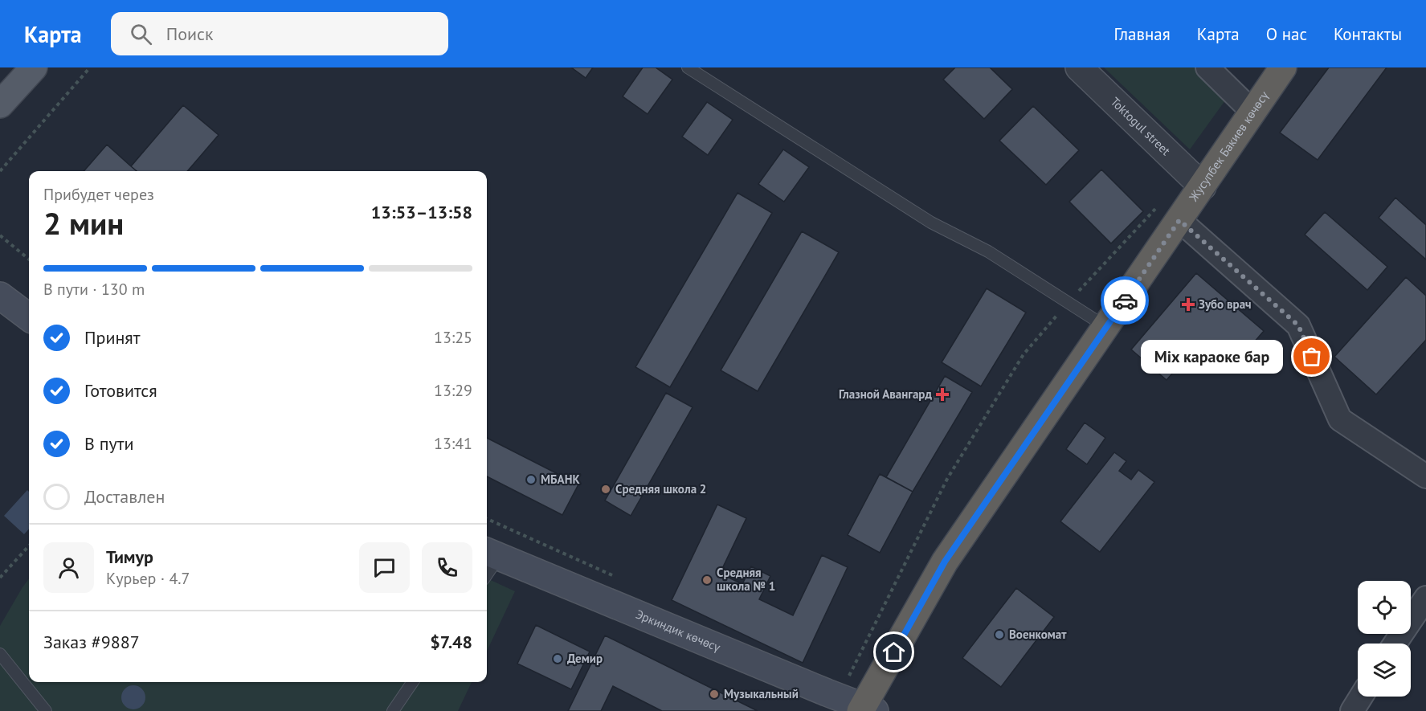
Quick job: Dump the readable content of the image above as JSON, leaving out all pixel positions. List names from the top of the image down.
{
  "streets": {
    "highway": ["Жусупбек Бакиев көчөсү"],
    "main road": ["Эркиндик көчөсү"],
    "street": ["Toktogul street"]
  },
  "crossings": [
    ["Toktogul street", "Жусупбек Бакиев көчөсү"],
    ["Жусупбек Бакиев көчөсү", "Эркиндик көчөсү"]
  ],
  "places": {
    "health": ["Зубо врач", "Глазной Авангард"],
    "other": [
      "Mix караоке бар",
      "МБАНК",
      "Средняя школа 2",
      "Средняя школа № 1",
      "Военкомат",
      "Демир",
      "Музыкальный"
    ]
  },
  "page": {
    "header": "Карта",
    "search": "Поиск",
    "nav": [
      "Главная",
      "Карта",
      "О нас",
      "Контакты"
    ],
    "heading": ["2 мин", "Прибудет через", "13:53–13:58"],
    "panel": [
      "Тимур",
      "Курьер · 4.7",
      "Заказ #9887",
      "$7.48"
    ],
    "bar": "В пути · 130 m",
    "list": [
      ["Принят", "13:25"],
      ["Готовится", "13:29"],
      ["В пути", "13:41"],
      "Доставлен"
    ],
    "bubble": "Mix караоке бар"
  }
}
